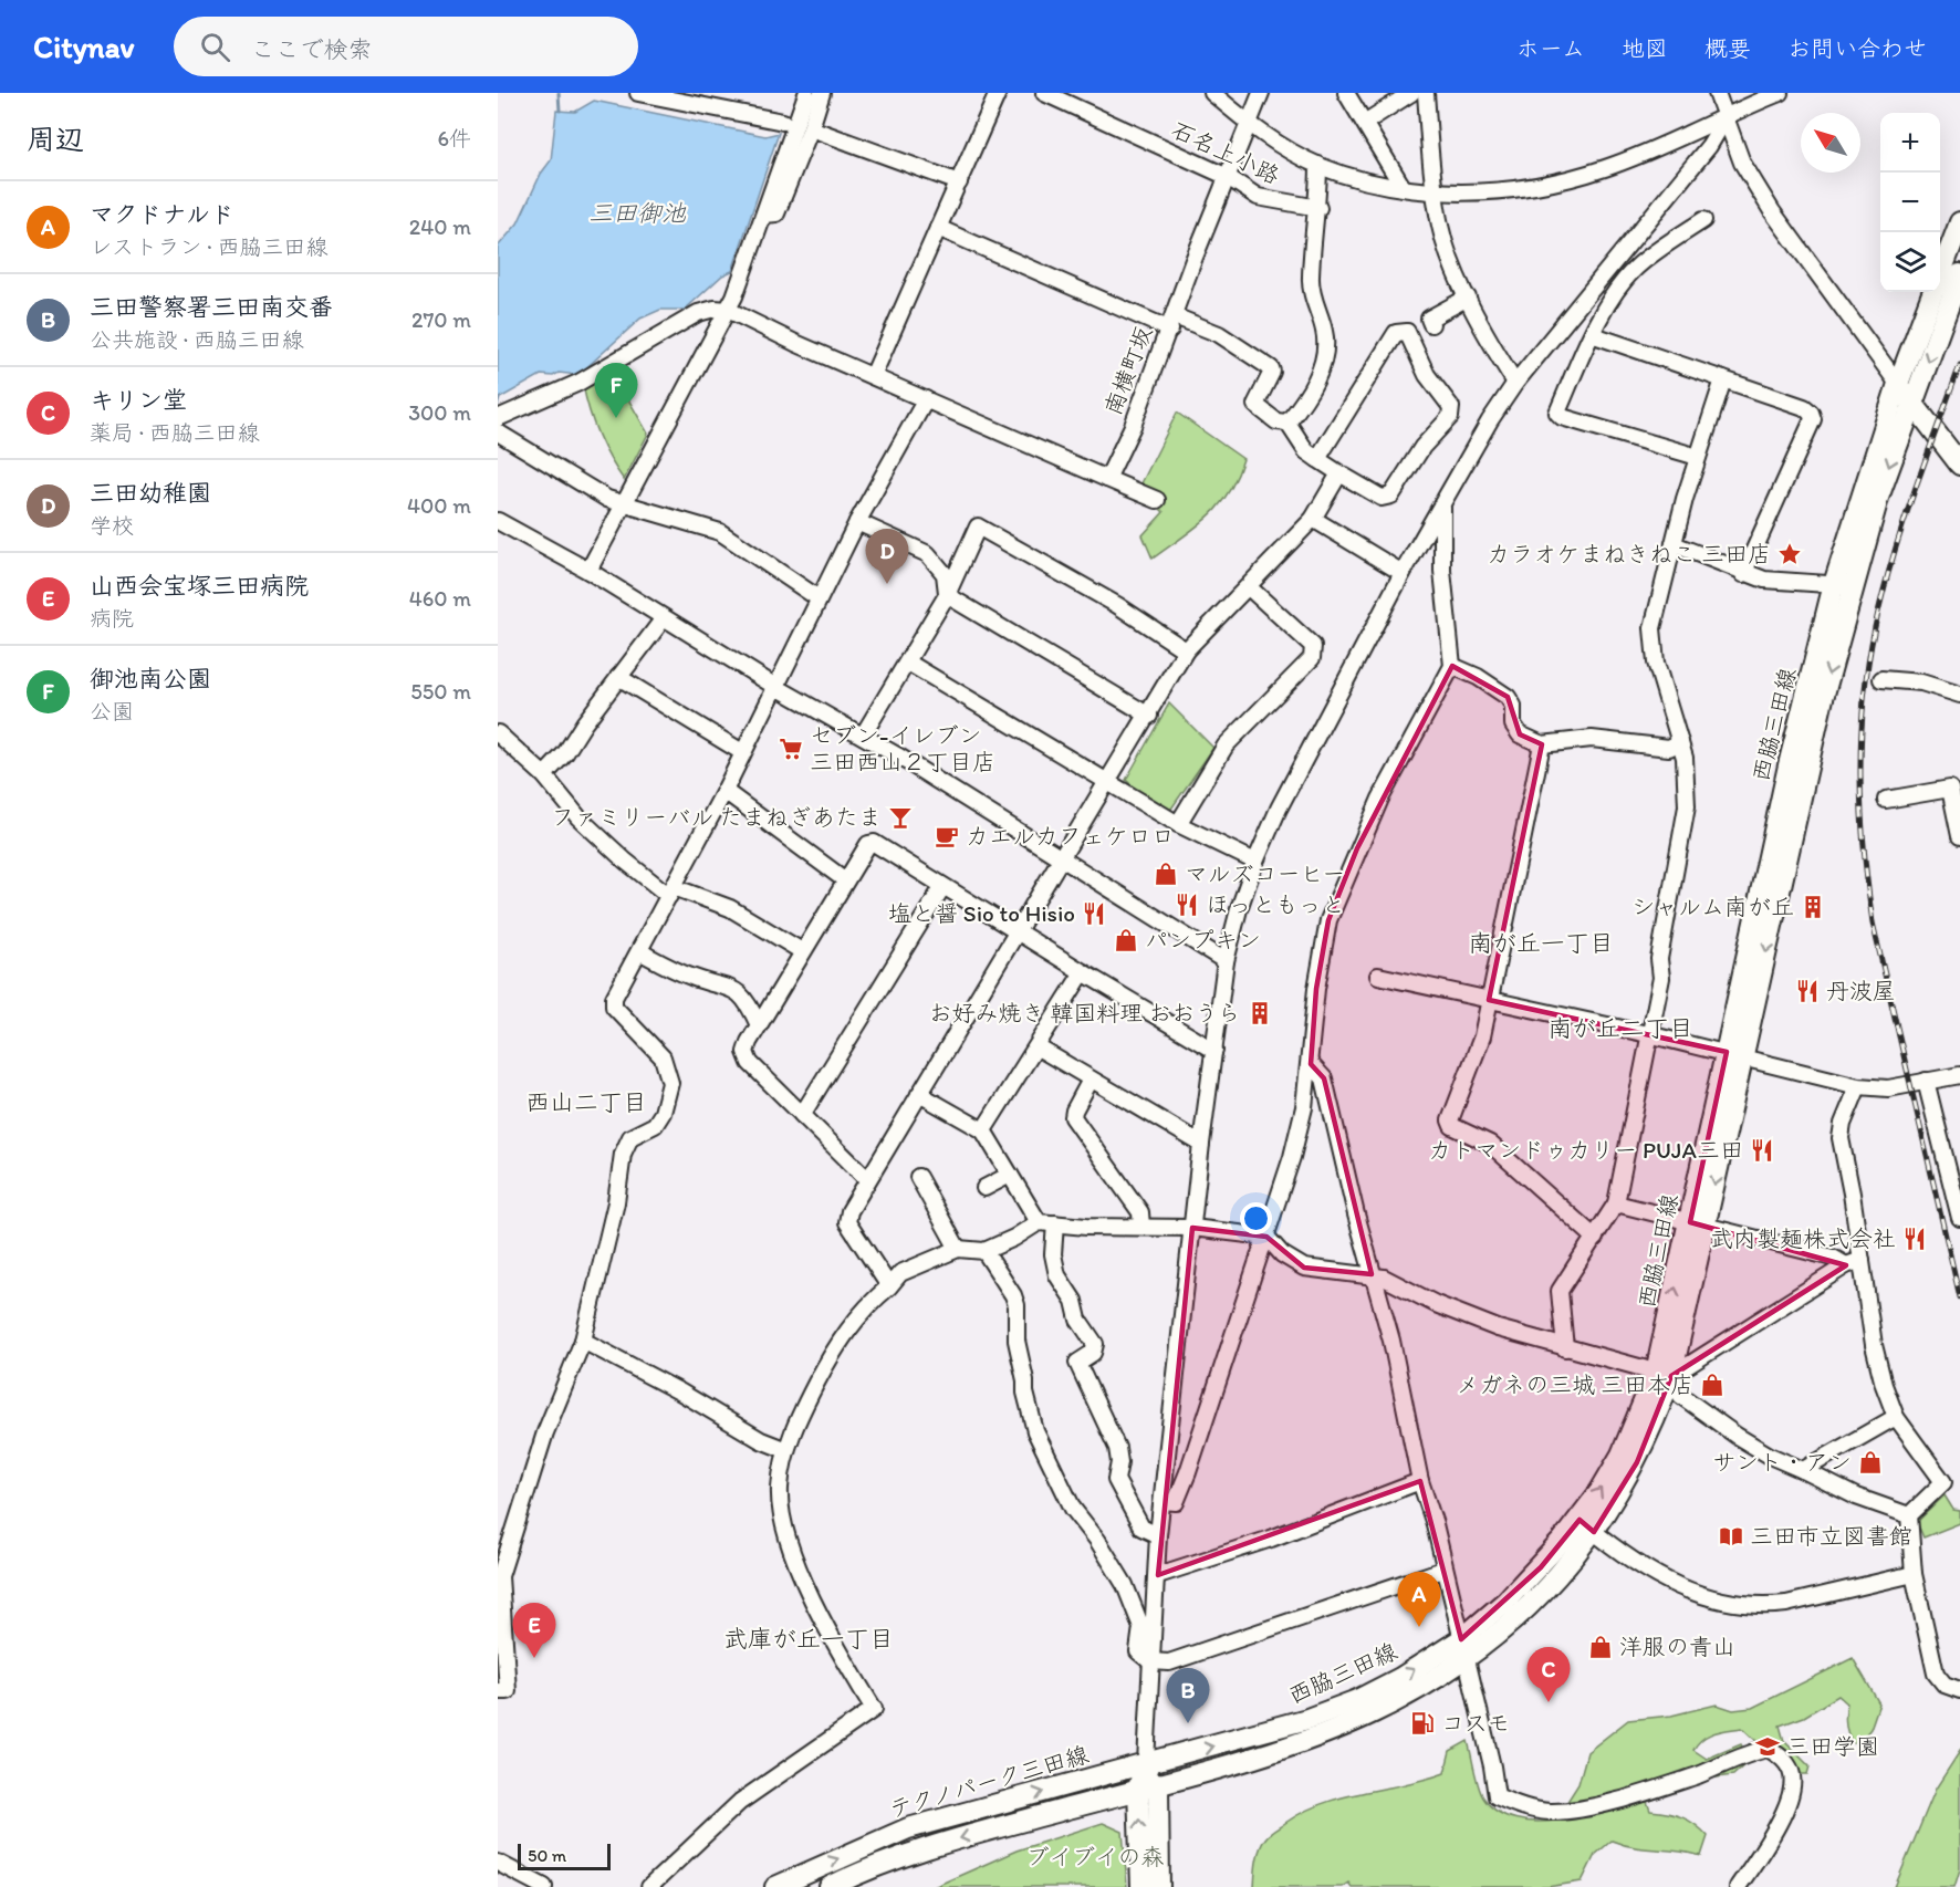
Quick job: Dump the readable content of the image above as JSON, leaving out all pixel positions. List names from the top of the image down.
{
  "streets": {
    "main road": ["西脇三田線", "テクノパーク三田線"],
    "street": ["石名上小路", "南横町坂"]
  },
  "crossings": [
    ["石名上小路", "南横町坂"],
    ["西脇三田線", "テクノパーク三田線"]
  ],
  "districts": [
    "南が丘一丁目",
    "南が丘二丁目",
    "西山二丁目",
    "武庫が丘一丁目"
  ],
  "water": ["三田御池"],
  "parks": ["ブイブイの森"],
  "places": {
    "place": ["カラオケまねきねこ 三田店"],
    "supermarket": ["セブン-イレブン 三田西山２丁目店"],
    "bar": ["ファミリーバル たまねぎあたま"],
    "cafe": ["カエルカフェケロロ"],
    "shop": [
      "マルズコーヒー",
      "パンプキン",
      "メガネの三城 三田本店",
      "サント・アン",
      "洋服の青山"
    ],
    "restaurant": [
      "ほっともっと",
      "塩と醤 Sio to Hisio",
      "丹波屋",
      "カトマンドゥカリー PUJA三田",
      "武内製麺株式会社"
    ],
    "building": ["シャルム南が丘", "お好み焼き 韓国料理 おおうら"],
    "library": ["三田市立図書館"],
    "fuel station": ["コスモ"],
    "school or university": ["三田学園"]
  },
  "scale_bar": "50 m",
  "north": "top left",
  "page": {
    "header": "Citynav",
    "search": "ここで検索",
    "nav": [
      "ホーム",
      "地図",
      "概要",
      "お問い合わせ"
    ],
    "heading": ["周辺", "6件"],
    "map_buttons": ["+", "−"],
    "list": [
      {
        "mark": "A",
        "name": "マクドナルド",
        "note": "レストラン · 西脇三田線",
        "value": "240 m"
      },
      {
        "mark": "B",
        "name": "三田警察署三田南交番",
        "note": "公共施設 · 西脇三田線",
        "value": "270 m"
      },
      {
        "mark": "C",
        "name": "キリン堂",
        "note": "薬局 · 西脇三田線",
        "value": "300 m"
      },
      {
        "mark": "D",
        "name": "三田幼稚園",
        "note": "学校",
        "value": "400 m"
      },
      {
        "mark": "E",
        "name": "山西会宝塚三田病院",
        "note": "病院",
        "value": "460 m"
      },
      {
        "mark": "F",
        "name": "御池南公園",
        "note": "公園",
        "value": "550 m"
      }
    ],
    "pins": [
      "F",
      "D",
      "A",
      "E",
      "C",
      "B"
    ],
    "scale": "50 m"
  }
}
